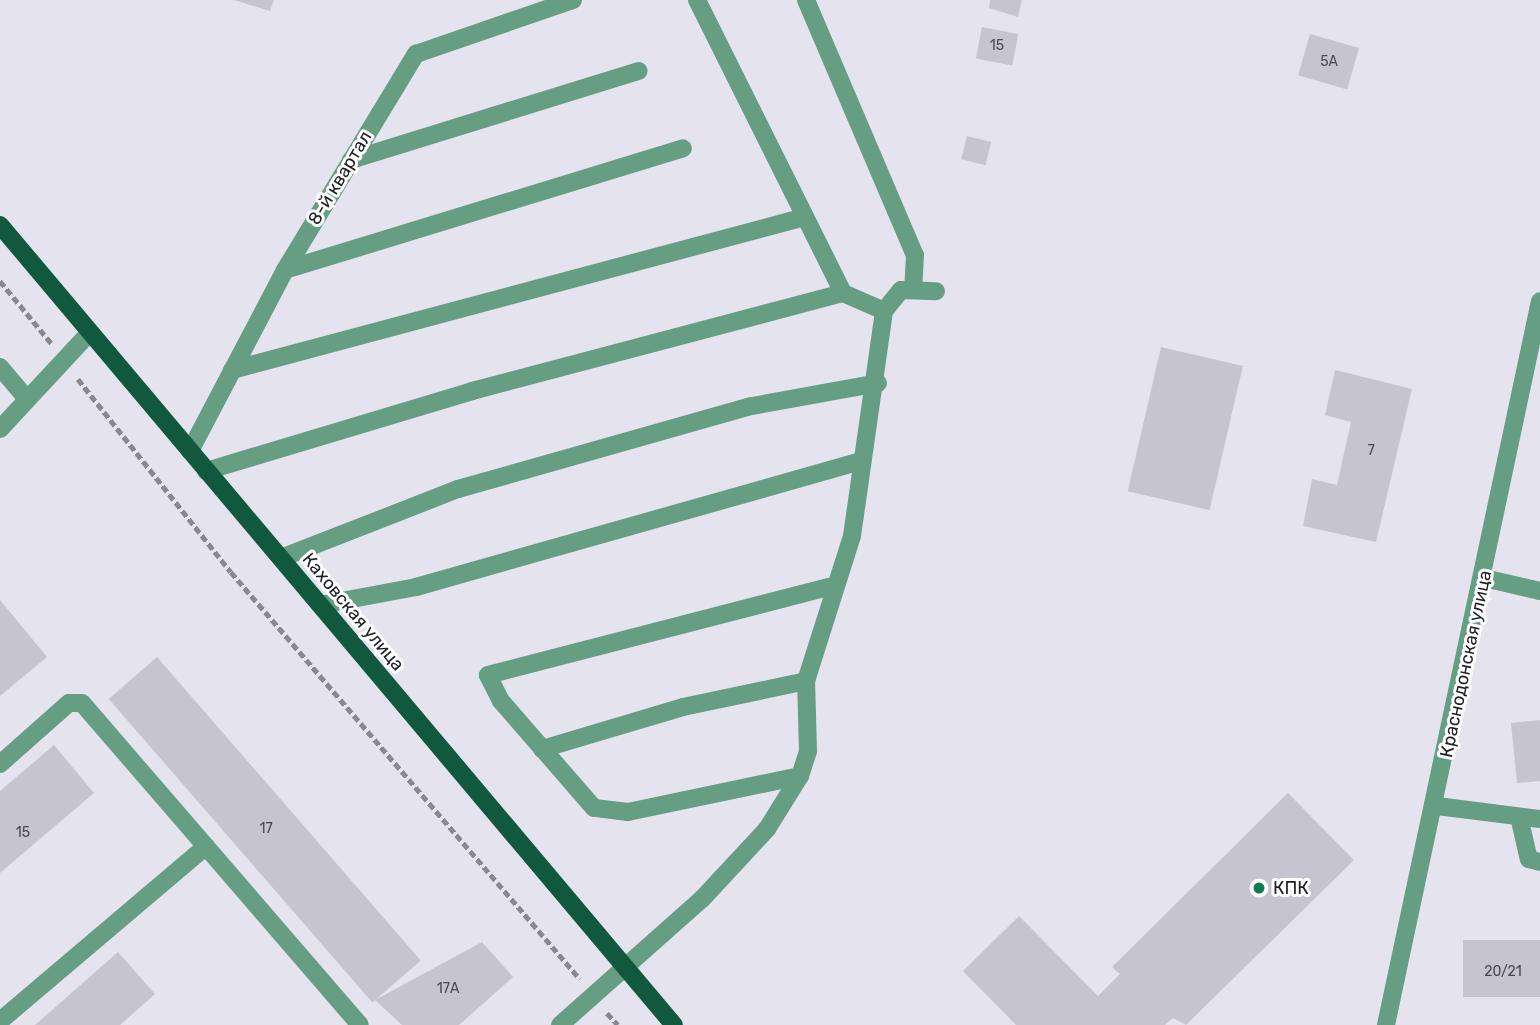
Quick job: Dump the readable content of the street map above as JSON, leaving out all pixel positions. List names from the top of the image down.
{
  "streets": {
    "main road": ["Каховская улица"],
    "street": ["8-й квартал", "Краснодонская улица"]
  },
  "crossings": [
    ["8-й квартал", "Каховская улица"]
  ],
  "places": ["КПК"],
  "house_numbers": [
    "15",
    "5А",
    "7",
    "17",
    "15",
    "20/21",
    "17А"
  ]
}
